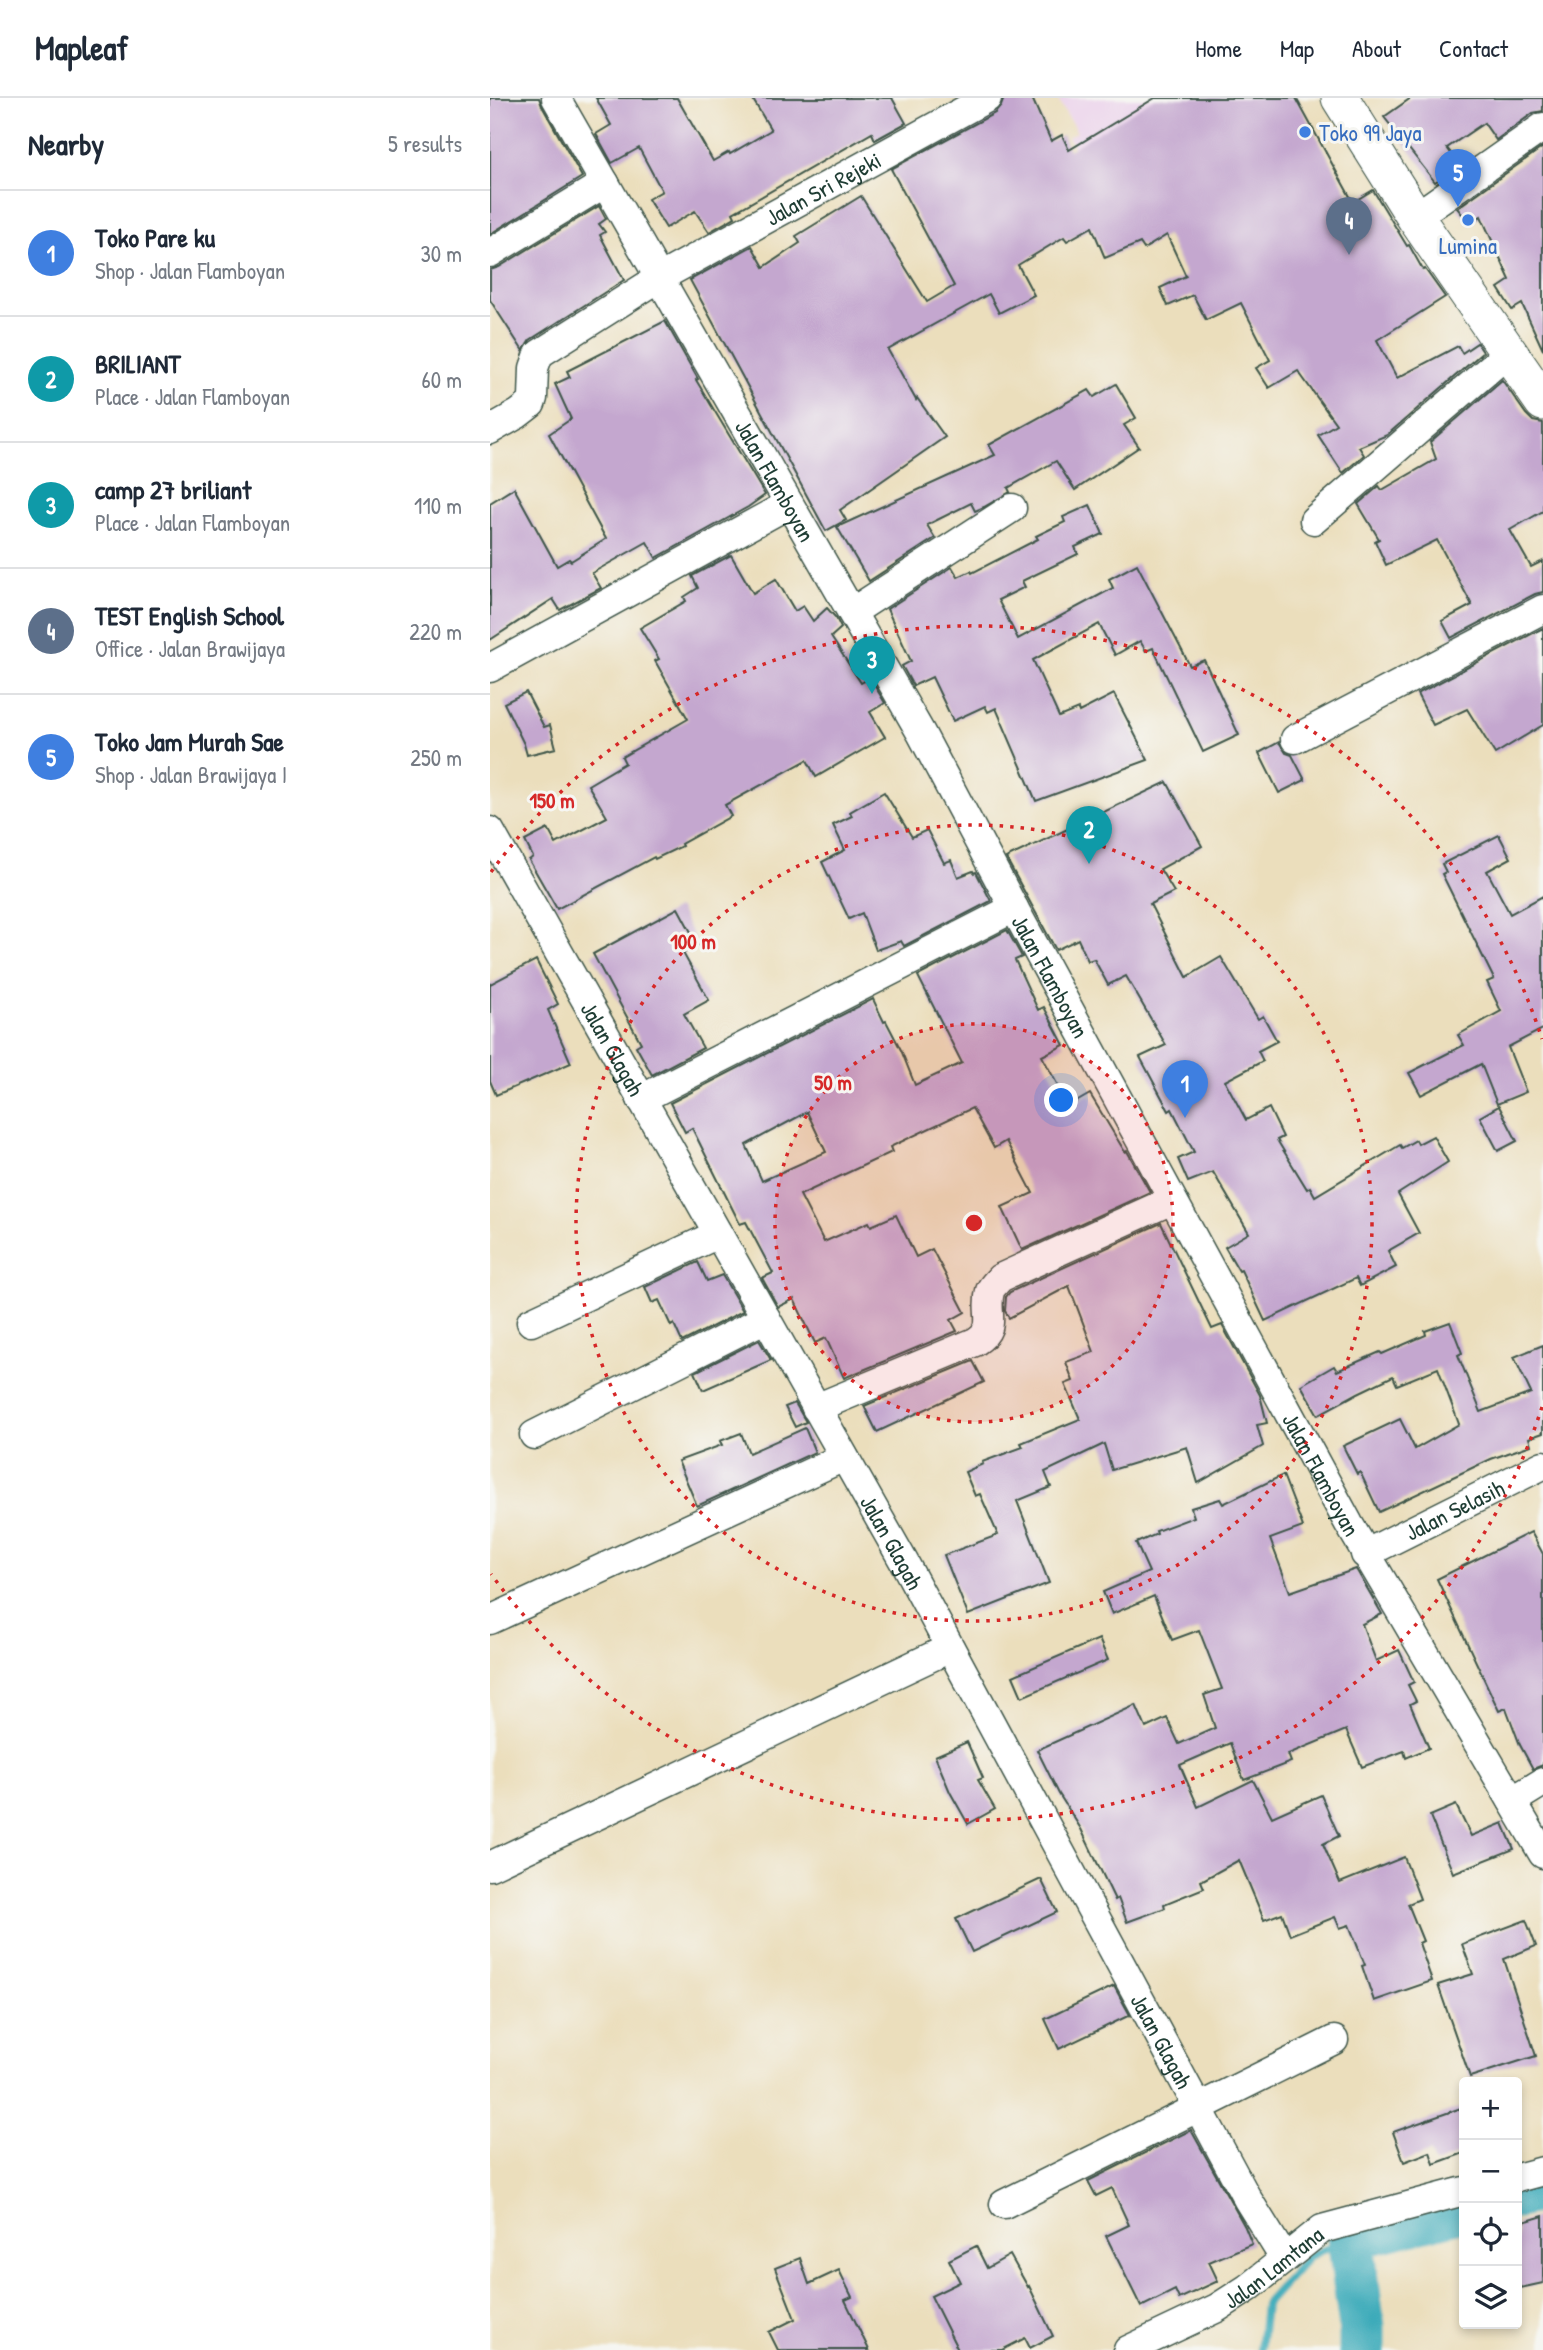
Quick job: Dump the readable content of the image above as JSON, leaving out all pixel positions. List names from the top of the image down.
{
  "streets": {
    "street": [
      "Jalan Sri Rejeki",
      "Jalan Flamboyan",
      "Jalan Glagah",
      "Jalan Selasih",
      "Jalan Lamtana"
    ]
  },
  "crossings": [
    ["Jalan Sri Rejeki", "Jalan Flamboyan"],
    ["Jalan Flamboyan", "Jalan Selasih"],
    ["Jalan Glagah", "Jalan Lamtana"]
  ],
  "places": ["Toko 99 Jaya", "Lumina"],
  "page": {
    "header": "Mapleaf",
    "nav": [
      "Home",
      "Map",
      "About",
      "Contact"
    ],
    "heading": ["Nearby", "5 results"],
    "pins": [
      "5",
      "4",
      "3",
      "2",
      "1"
    ],
    "list": [
      {
        "mark": "1",
        "name": "Toko Pare ku",
        "note": "Shop · Jalan Flamboyan",
        "value": "30 m"
      },
      {
        "mark": "2",
        "name": "BRILIANT",
        "note": "Place · Jalan Flamboyan",
        "value": "60 m"
      },
      {
        "mark": "3",
        "name": "camp 27 briliant",
        "note": "Place · Jalan Flamboyan",
        "value": "110 m"
      },
      {
        "mark": "4",
        "name": "TEST English School",
        "note": "Office · Jalan Brawijaya",
        "value": "220 m"
      },
      {
        "mark": "5",
        "name": "Toko Jam Murah Sae",
        "note": "Shop · Jalan Brawijaya I",
        "value": "250 m"
      }
    ],
    "map_buttons": ["+", "−"]
  },
  "rings": ["150 m", "100 m", "50 m"]
}
